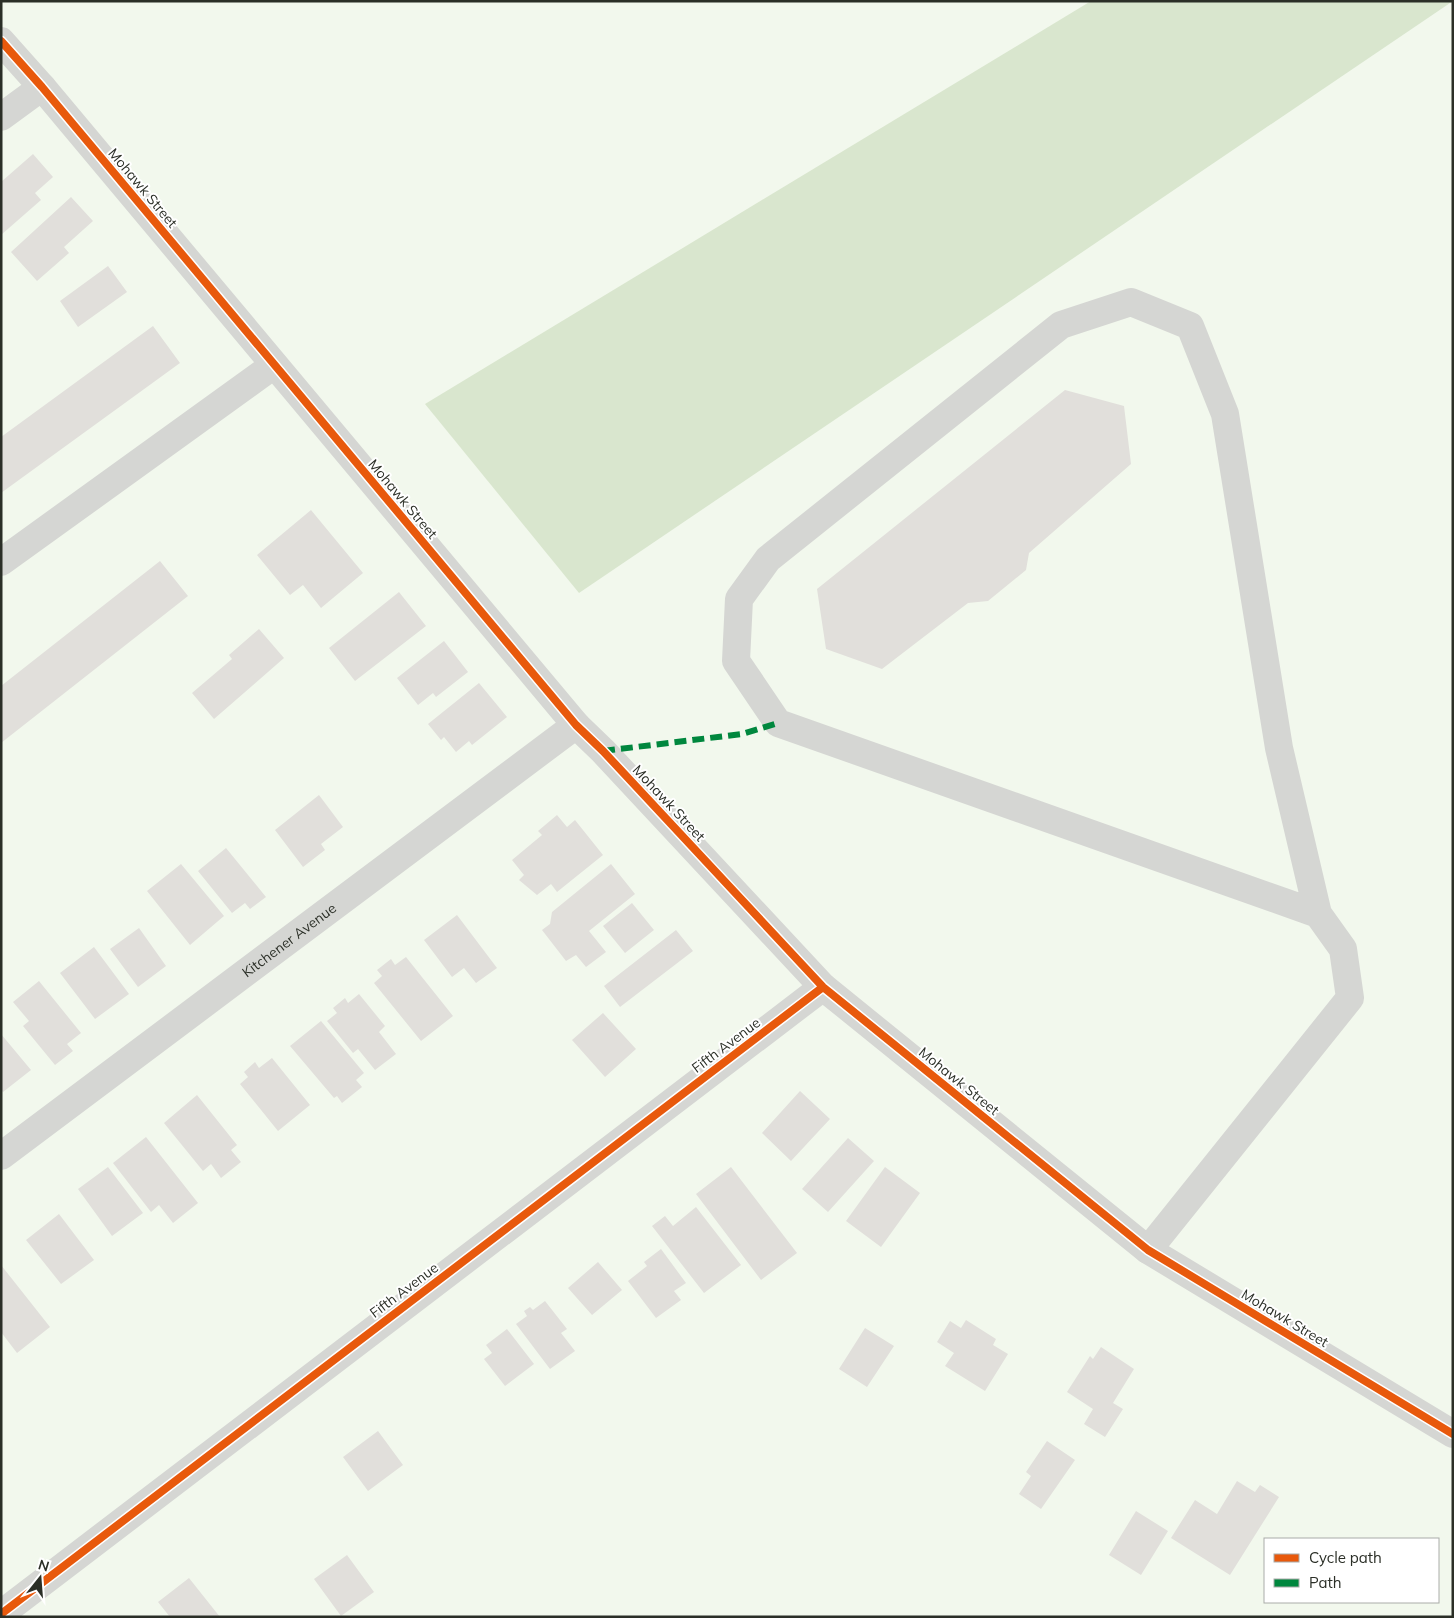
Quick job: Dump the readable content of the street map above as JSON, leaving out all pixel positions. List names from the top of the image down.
{
  "streets": {
    "street": ["Mohawk Street", "Kitchener Avenue", "Fifth Avenue"]
  },
  "crossings": [
    ["Mohawk Street", "Kitchener Avenue"],
    ["Mohawk Street", "Fifth Avenue"]
  ],
  "legend": ["Cycle path", "Path"],
  "north": "top"
}
